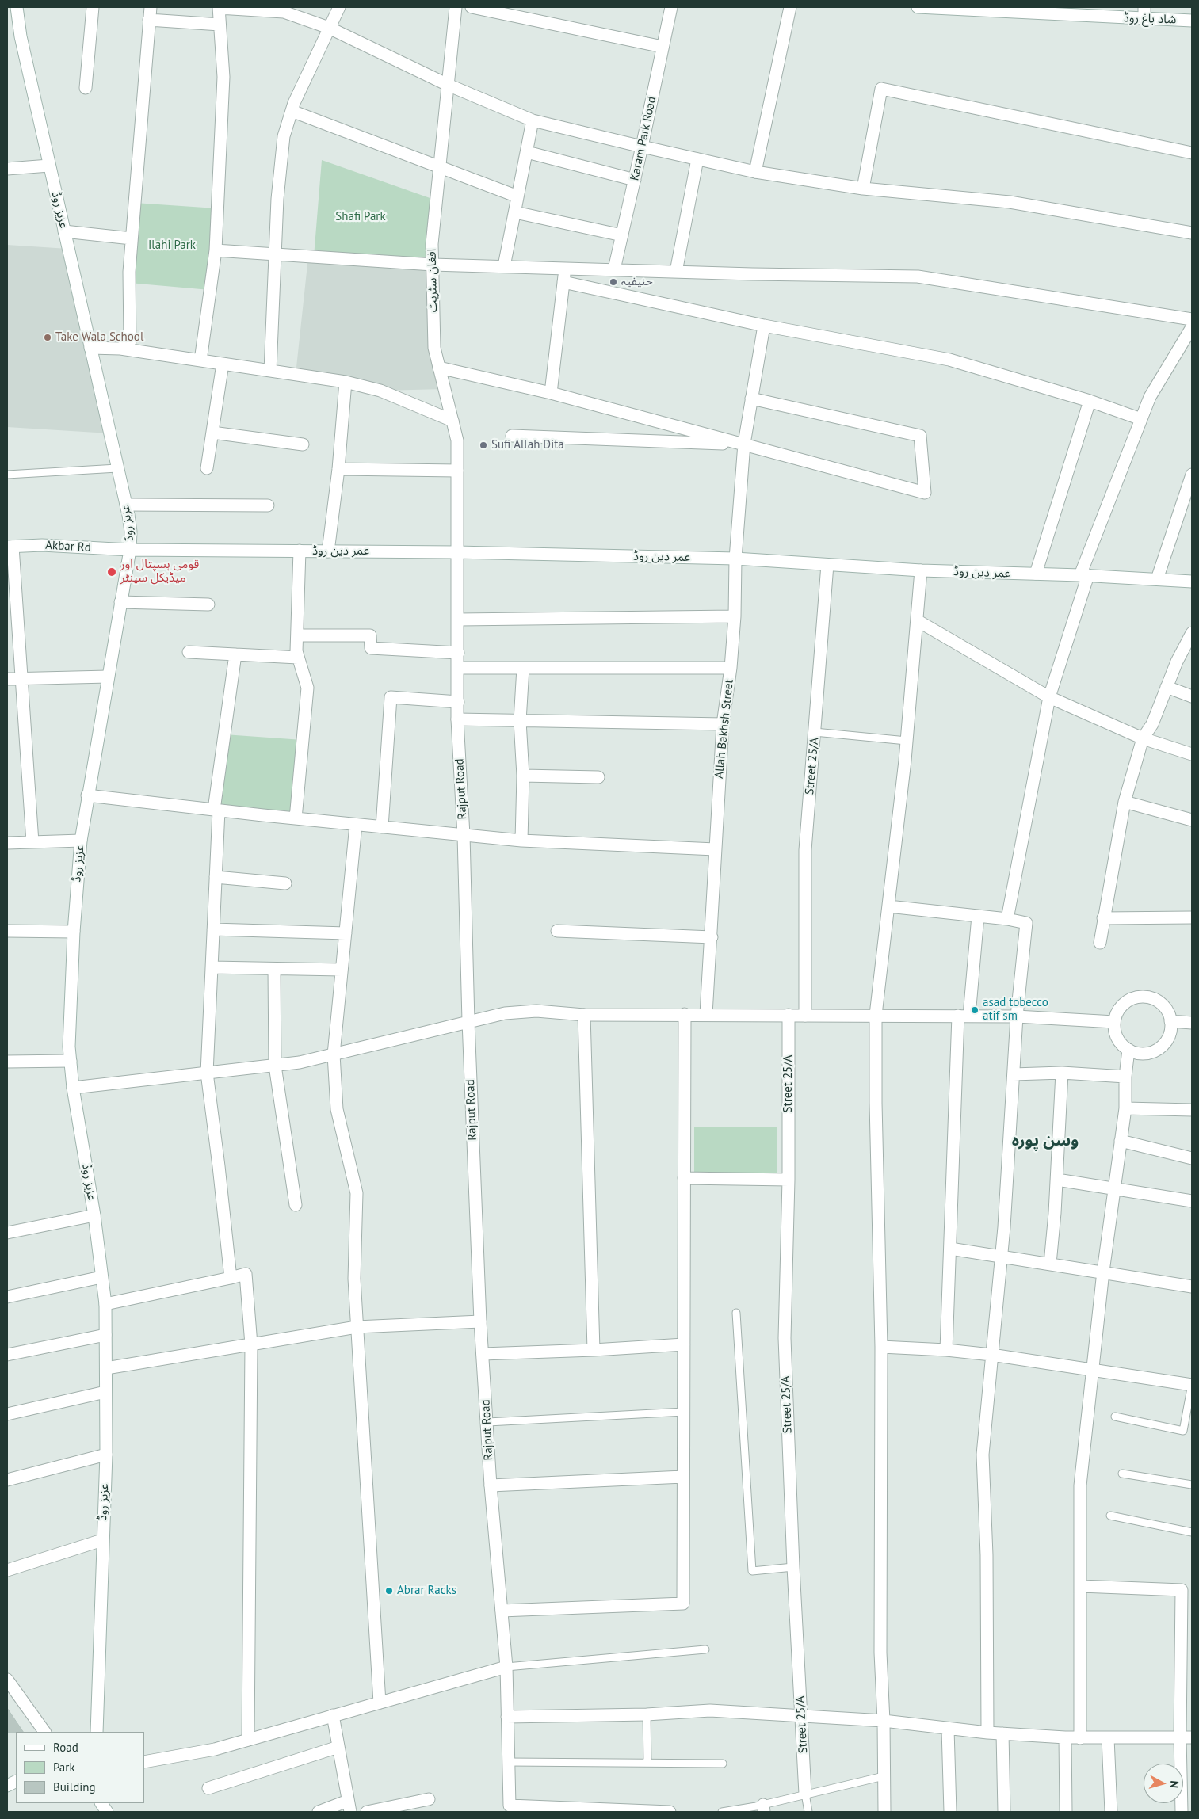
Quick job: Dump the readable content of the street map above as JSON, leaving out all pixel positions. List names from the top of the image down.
{
  "streets": {
    "street": [
      "شاد باغ روڈ",
      "Karam Park Road",
      "عزیز روڈ",
      "افغان سٹریٹ",
      "Akbar Rd",
      "عمر دین روڈ",
      "Allah Bakhsh Street",
      "Street 25/A",
      "Rajput Road"
    ]
  },
  "crossings": [
    ["عزیز روڈ", "Akbar Rd"],
    ["عزیز روڈ", "عمر دین روڈ"],
    ["افغان سٹریٹ", "عمر دین روڈ"],
    ["افغان سٹریٹ", "Rajput Road"],
    ["Akbar Rd", "عمر دین روڈ"],
    ["عمر دین روڈ", "Allah Bakhsh Street"],
    ["عمر دین روڈ", "Street 25/A"],
    ["عمر دین روڈ", "Rajput Road"]
  ],
  "districts": ["وسن پورہ"],
  "parks": ["Shafi Park", "Ilahi Park"],
  "places": [
    "حنیفیہ",
    "Take Wala School",
    "Sufi Allah Dita",
    "قومی ہسپتال اور میڈیکل سینٹر",
    "asad tobecco atif sm",
    "Abrar Racks"
  ],
  "legend": ["Road", "Park", "Building"],
  "north": "right"
}
